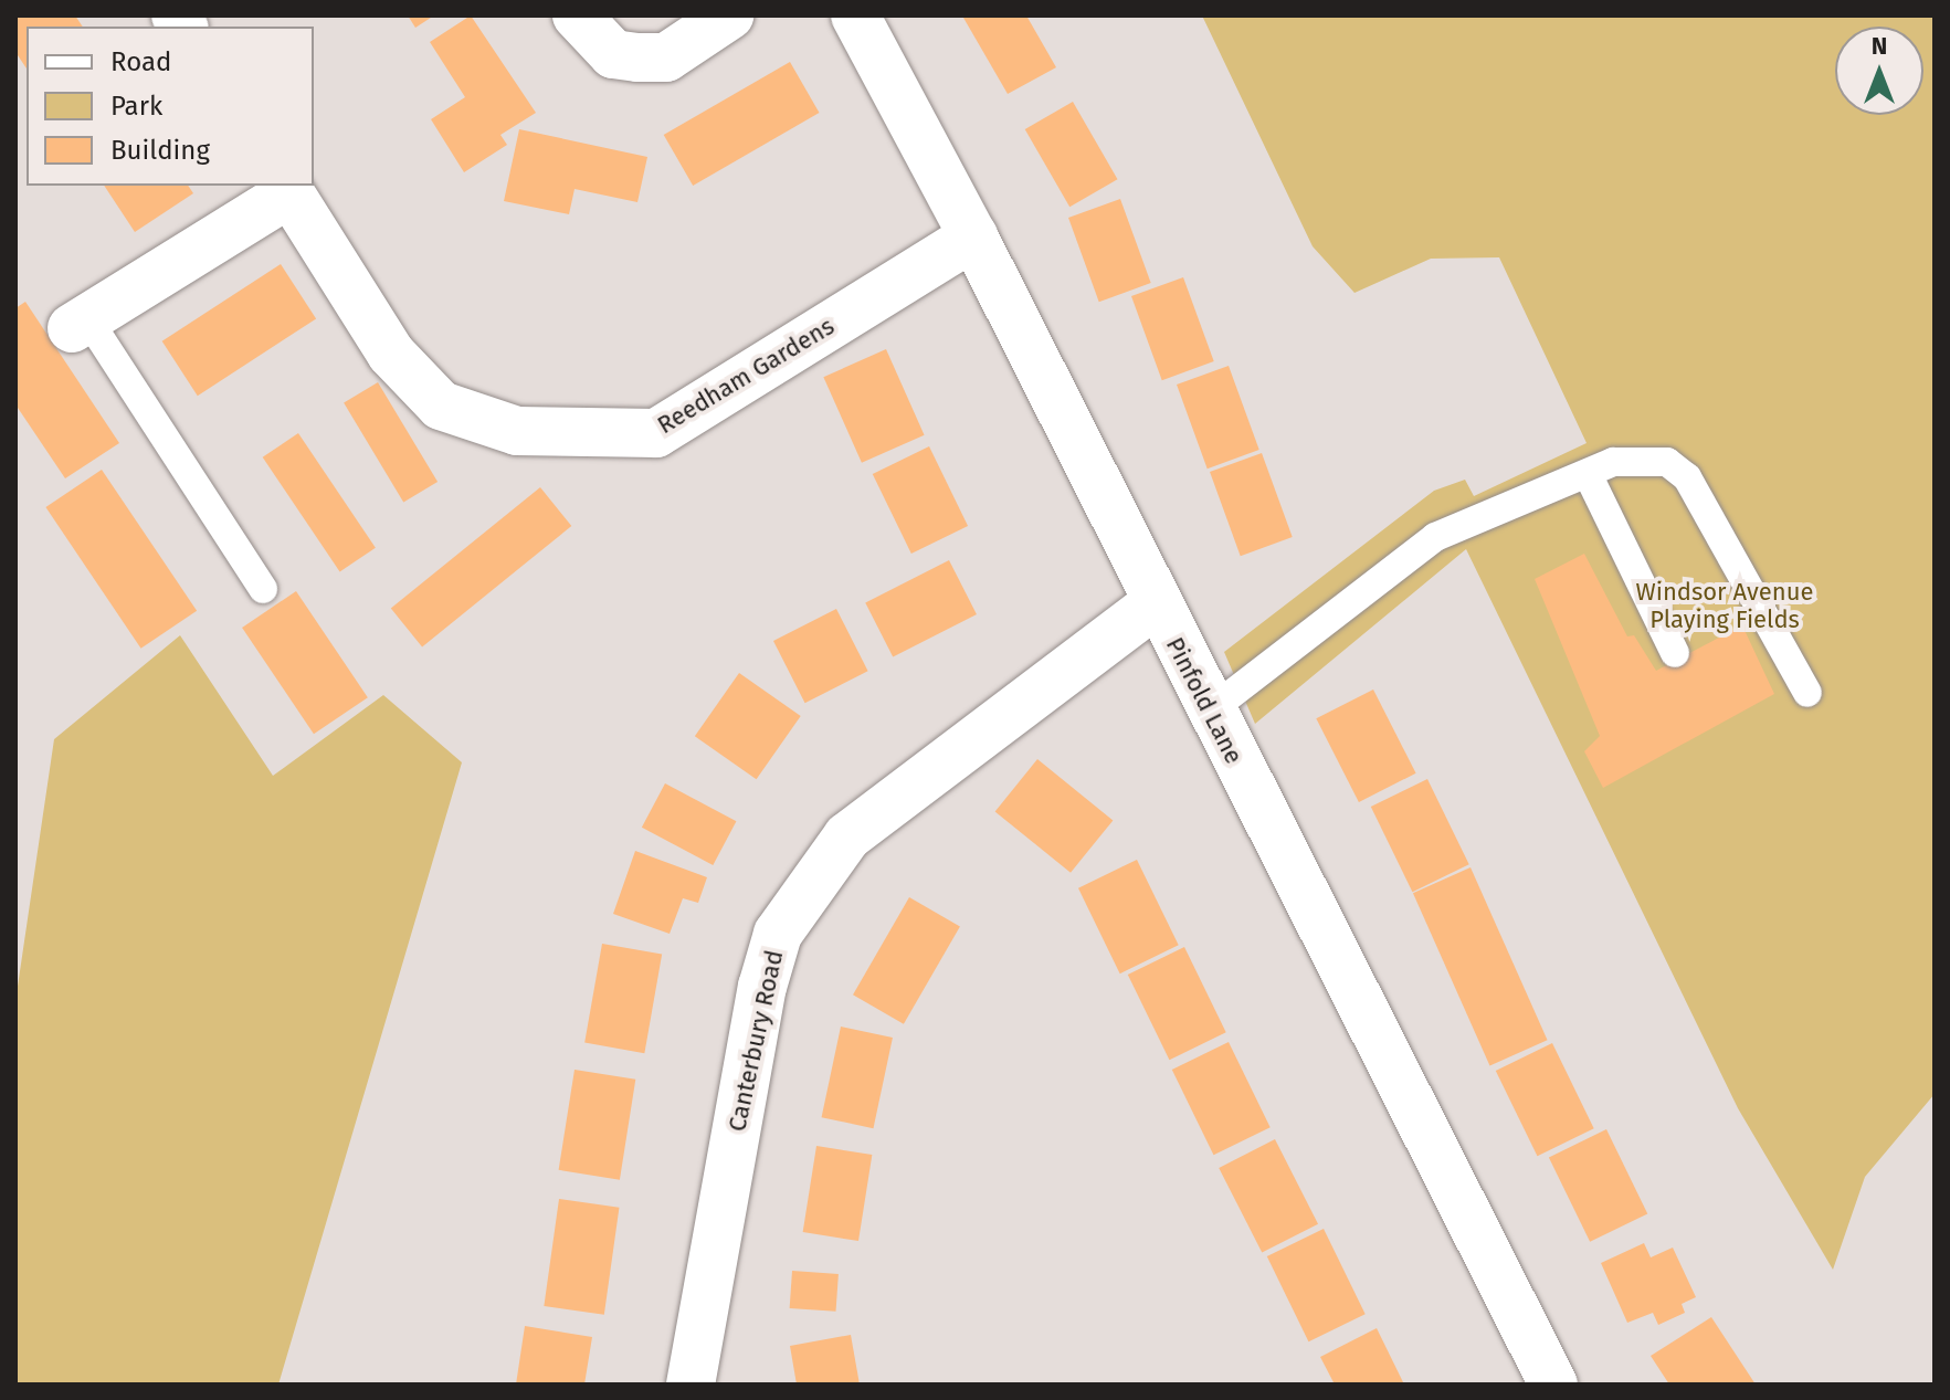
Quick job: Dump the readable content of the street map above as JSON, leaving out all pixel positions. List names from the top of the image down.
{
  "streets": {
    "street": ["Reedham Gardens", "Pinfold Lane", "Canterbury Road"]
  },
  "crossings": [
    ["Reedham Gardens", "Pinfold Lane"],
    ["Pinfold Lane", "Canterbury Road"]
  ],
  "parks": ["Windsor Avenue Playing Fields"],
  "legend": ["Road", "Park", "Building"],
  "north": "top"
}
